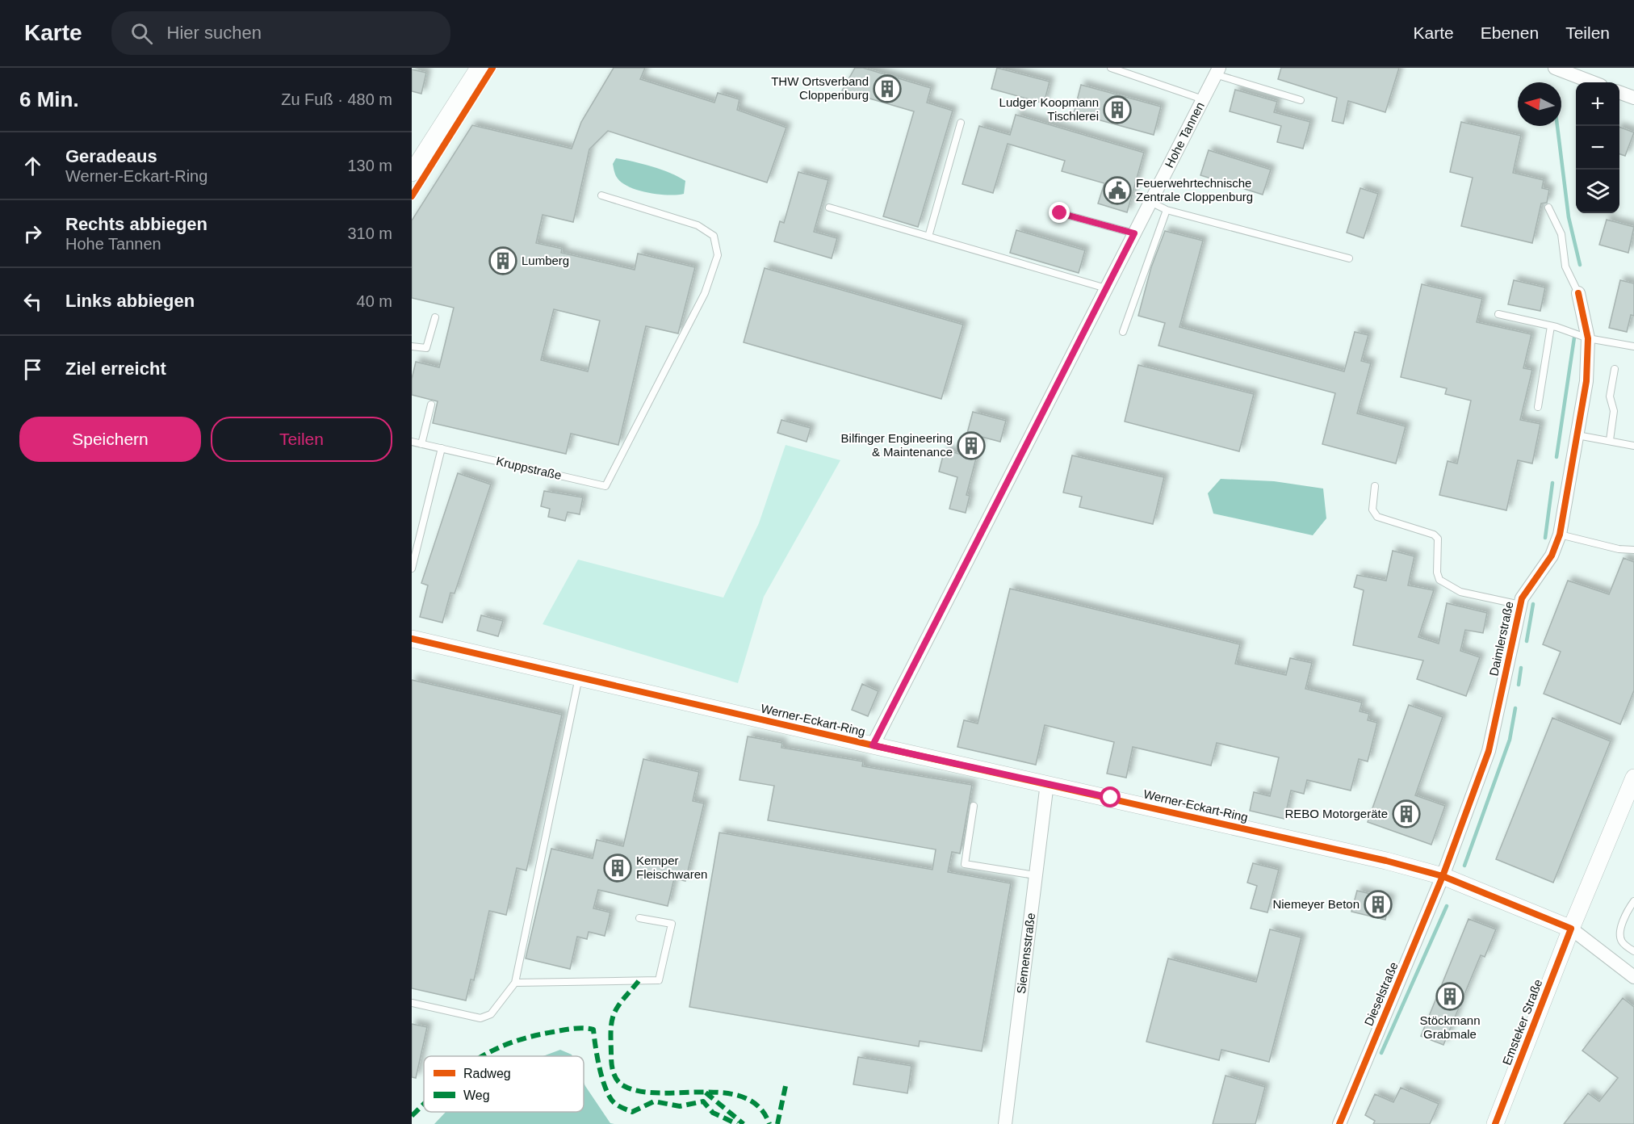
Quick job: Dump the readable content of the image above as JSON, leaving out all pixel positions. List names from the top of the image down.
{
  "streets": {
    "street": [
      "Hohe Tannen",
      "Daimlerstraße",
      "Werner-Eckart-Ring",
      "Siemensstraße",
      "Dieselstraße",
      "Emsteker Straße"
    ],
    "lane": ["Kruppstraße"]
  },
  "crossings": [
    ["Hohe Tannen", "Werner-Eckart-Ring"],
    ["Daimlerstraße", "Werner-Eckart-Ring"],
    ["Daimlerstraße", "Dieselstraße"],
    ["Werner-Eckart-Ring", "Siemensstraße"],
    ["Werner-Eckart-Ring", "Dieselstraße"],
    ["Werner-Eckart-Ring", "Emsteker Straße"]
  ],
  "places": {
    "building": [
      "THW Ortsverband Cloppenburg",
      "Ludger Koopmann Tischlerei",
      "Lumberg",
      "Bilfinger Engineering & Maintenance",
      "REBO Motorgeräte",
      "Kemper Fleischwaren",
      "Niemeyer Beton",
      "Stöckmann Grabmale"
    ],
    "public building": ["Feuerwehrtechnische Zentrale Cloppenburg"]
  },
  "legend": ["Radweg", "Weg"],
  "north": "left",
  "page": {
    "header": "Karte",
    "search": "Hier suchen",
    "nav": ["Karte", "Ebenen", "Teilen"],
    "heading": ["6 Min.", "Zu Fuß · 480 m"],
    "map_buttons": ["+", "−"],
    "list": [
      ["Geradeaus", "Werner-Eckart-Ring", "130 m"],
      ["Rechts abbiegen", "Hohe Tannen", "310 m"],
      ["Links abbiegen", "40 m"],
      "Ziel erreicht"
    ],
    "buttons": ["Speichern", "Teilen"]
  }
}
